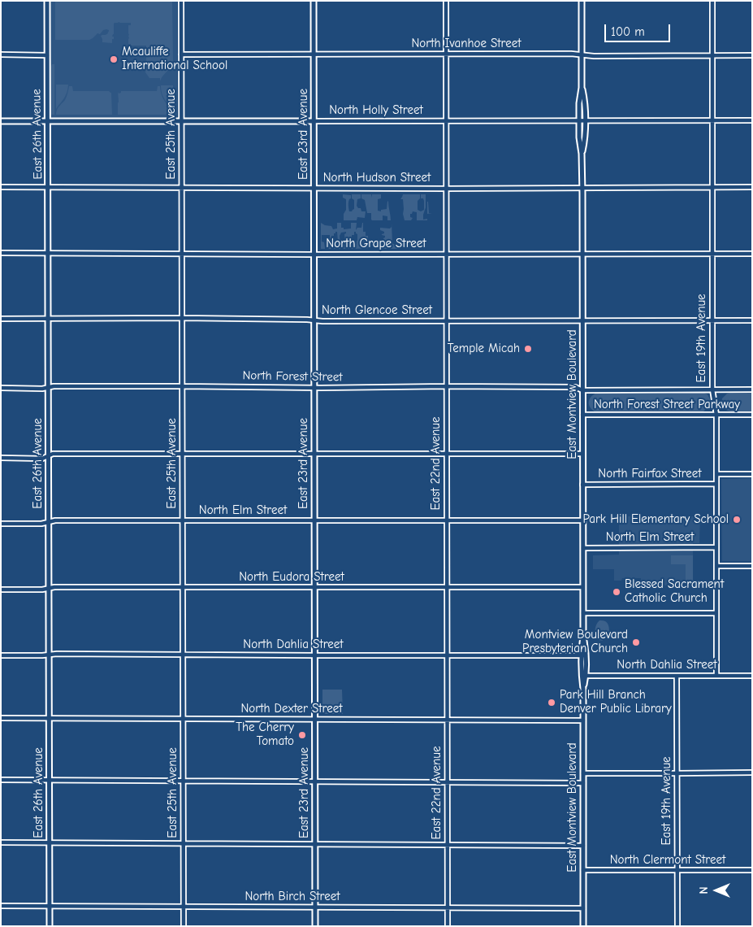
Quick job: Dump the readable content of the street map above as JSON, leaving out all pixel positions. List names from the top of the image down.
{
  "streets": {
    "street": [
      "North Ivanhoe Street",
      "North Holly Street",
      "East 26th Avenue",
      "East 25th Avenue",
      "East 23rd Avenue",
      "North Hudson Street",
      "North Grape Street",
      "North Glencoe Street",
      "East 19th Avenue",
      "North Forest Street",
      "East Montview Boulevard",
      "North Forest Street Parkway",
      "East 22nd Avenue",
      "North Fairfax Street",
      "North Elm Street",
      "North Eudora Street",
      "North Dahlia Street",
      "North Dexter Street",
      "North Clermont Street",
      "North Birch Street"
    ]
  },
  "crossings": [
    ["North Ivanhoe Street", "East 25th Avenue"],
    ["North Ivanhoe Street", "East 23rd Avenue"],
    ["North Ivanhoe Street", "East 19th Avenue"],
    ["North Ivanhoe Street", "East Montview Boulevard"],
    ["North Ivanhoe Street", "East 22nd Avenue"],
    ["North Holly Street", "East 26th Avenue"],
    ["North Holly Street", "East 25th Avenue"],
    ["North Holly Street", "East 23rd Avenue"],
    ["North Holly Street", "East 19th Avenue"],
    ["North Holly Street", "East Montview Boulevard"],
    ["North Holly Street", "East 22nd Avenue"],
    ["East 26th Avenue", "North Hudson Street"],
    ["East 26th Avenue", "North Grape Street"],
    ["East 26th Avenue", "North Glencoe Street"],
    ["East 26th Avenue", "North Forest Street"],
    ["East 26th Avenue", "North Elm Street"],
    ["East 26th Avenue", "North Eudora Street"],
    ["East 26th Avenue", "North Dahlia Street"],
    ["East 26th Avenue", "North Dexter Street"],
    ["East 26th Avenue", "North Birch Street"],
    ["East 25th Avenue", "North Hudson Street"],
    ["East 25th Avenue", "North Grape Street"],
    ["East 25th Avenue", "North Glencoe Street"],
    ["East 25th Avenue", "North Forest Street"],
    ["East 25th Avenue", "North Elm Street"],
    ["East 25th Avenue", "North Eudora Street"],
    ["East 25th Avenue", "North Dahlia Street"],
    ["East 25th Avenue", "North Dexter Street"],
    ["East 25th Avenue", "North Birch Street"],
    ["East 23rd Avenue", "North Hudson Street"],
    ["East 23rd Avenue", "North Grape Street"],
    ["East 23rd Avenue", "North Glencoe Street"],
    ["East 23rd Avenue", "North Forest Street"],
    ["East 23rd Avenue", "North Elm Street"],
    ["East 23rd Avenue", "North Eudora Street"],
    ["East 23rd Avenue", "North Dahlia Street"],
    ["East 23rd Avenue", "North Dexter Street"],
    ["East 23rd Avenue", "North Birch Street"],
    ["North Hudson Street", "East 19th Avenue"],
    ["North Hudson Street", "East Montview Boulevard"],
    ["North Hudson Street", "East 22nd Avenue"],
    ["North Grape Street", "East 19th Avenue"],
    ["North Grape Street", "East Montview Boulevard"],
    ["North Grape Street", "East 22nd Avenue"],
    ["North Glencoe Street", "East 19th Avenue"],
    ["North Glencoe Street", "East Montview Boulevard"],
    ["North Glencoe Street", "East 22nd Avenue"],
    ["East 19th Avenue", "North Forest Street Parkway"],
    ["East 19th Avenue", "North Fairfax Street"],
    ["East 19th Avenue", "North Elm Street"],
    ["East 19th Avenue", "North Dahlia Street"],
    ["East 19th Avenue", "North Clermont Street"],
    ["North Forest Street", "East Montview Boulevard"],
    ["North Forest Street", "North Forest Street Parkway"],
    ["North Forest Street", "East 22nd Avenue"],
    ["East Montview Boulevard", "North Forest Street Parkway"],
    ["East Montview Boulevard", "North Fairfax Street"],
    ["East Montview Boulevard", "North Elm Street"],
    ["East Montview Boulevard", "North Eudora Street"],
    ["East Montview Boulevard", "North Dahlia Street"],
    ["East Montview Boulevard", "North Dexter Street"],
    ["East Montview Boulevard", "North Clermont Street"],
    ["East Montview Boulevard", "North Birch Street"],
    ["East 22nd Avenue", "North Elm Street"],
    ["East 22nd Avenue", "North Eudora Street"],
    ["East 22nd Avenue", "North Dahlia Street"],
    ["East 22nd Avenue", "North Dexter Street"],
    ["East 22nd Avenue", "North Birch Street"]
  ],
  "places": [
    "Mcauliffe International School",
    "Temple Micah",
    "Park Hill Elementary School",
    "Blessed Sacrament Catholic Church",
    "Montview Boulevard Presbyterian Church",
    "Park Hill Branch Denver Public Library",
    "The Cherry Tomato"
  ],
  "scale_bar": "100 m",
  "north": "left"
}
